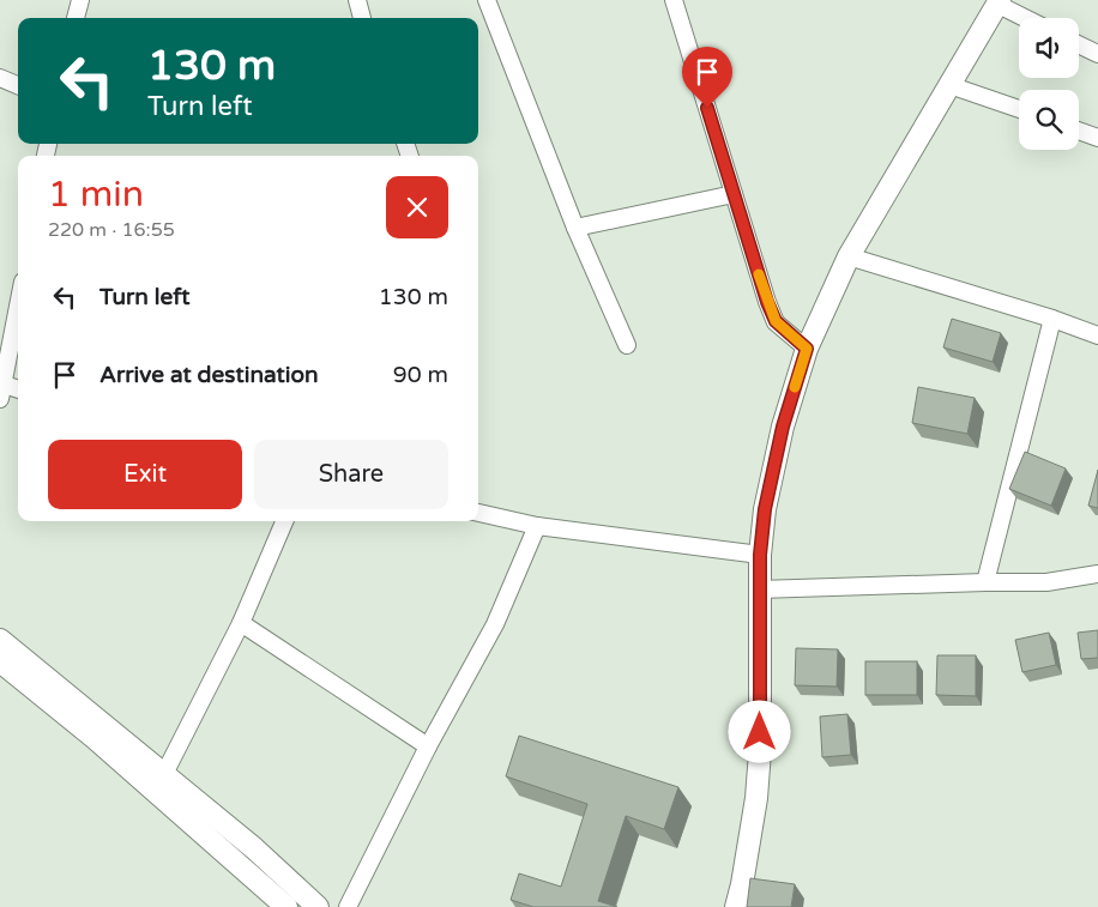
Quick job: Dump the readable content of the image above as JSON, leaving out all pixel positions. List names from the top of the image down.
{
  "page": {
    "turn": ["130 m", "Turn left"],
    "heading": ["1 min", "220 m · 16:55"],
    "list": [
      {
        "name": "Turn left",
        "value": "130 m"
      },
      {
        "name": "Arrive at destination",
        "value": "90 m"
      }
    ],
    "buttons": ["Exit", "Share"]
  }
}
